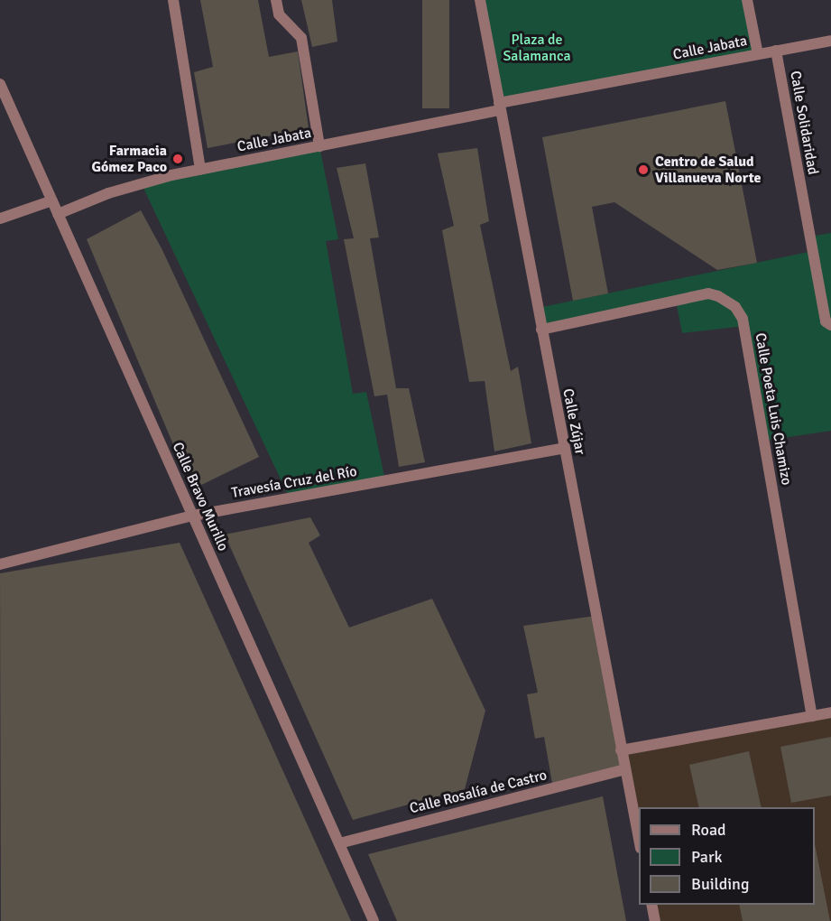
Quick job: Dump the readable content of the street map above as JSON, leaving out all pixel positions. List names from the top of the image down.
{
  "streets": {
    "street": [
      "Calle Jabata",
      "Calle Solidaridad",
      "Calle Poeta Luis Chamizo",
      "Calle Zújar",
      "Travesía Cruz del Río",
      "Calle Bravo Murillo",
      "Calle Rosalía de Castro"
    ]
  },
  "crossings": [
    ["Calle Jabata", "Calle Solidaridad"],
    ["Calle Jabata", "Calle Zújar"],
    ["Calle Jabata", "Calle Bravo Murillo"],
    ["Calle Poeta Luis Chamizo", "Calle Zújar"],
    ["Calle Zújar", "Travesía Cruz del Río"],
    ["Calle Zújar", "Calle Rosalía de Castro"],
    ["Travesía Cruz del Río", "Calle Bravo Murillo"],
    ["Calle Bravo Murillo", "Calle Rosalía de Castro"]
  ],
  "parks": ["Plaza de Salamanca"],
  "places": ["Farmacia Gómez Paco", "Centro de Salud Villanueva Norte"],
  "legend": ["Road", "Park", "Building"]
}
